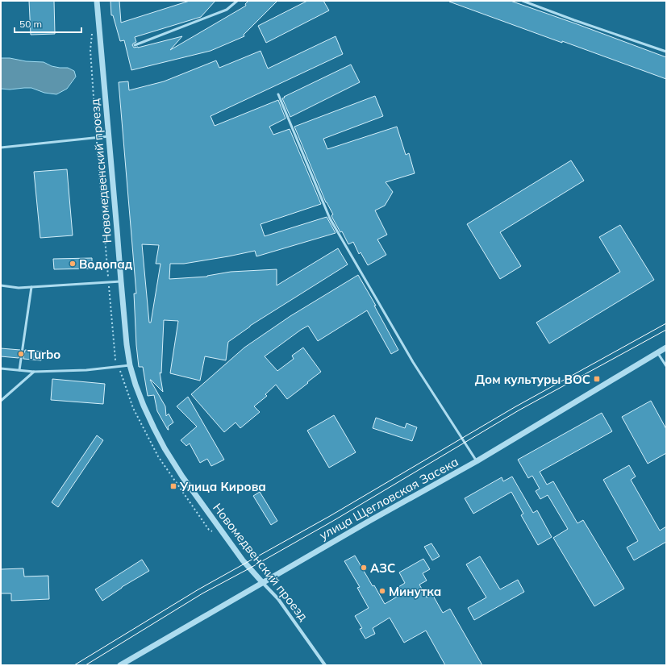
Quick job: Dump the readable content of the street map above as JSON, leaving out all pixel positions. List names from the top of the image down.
{
  "streets": {
    "street": ["Новомедвенский проезд", "улица Щегловская Засека"]
  },
  "crossings": [
    ["Новомедвенский проезд", "улица Щегловская Засека"]
  ],
  "places": {
    "other": [
      "Водопад",
      "Turbo",
      "АЗС",
      "Минутка"
    ],
    "transit": ["Дом культуры ВОС", "Улица Кирова"]
  },
  "scale_bar": "50 m"
}
